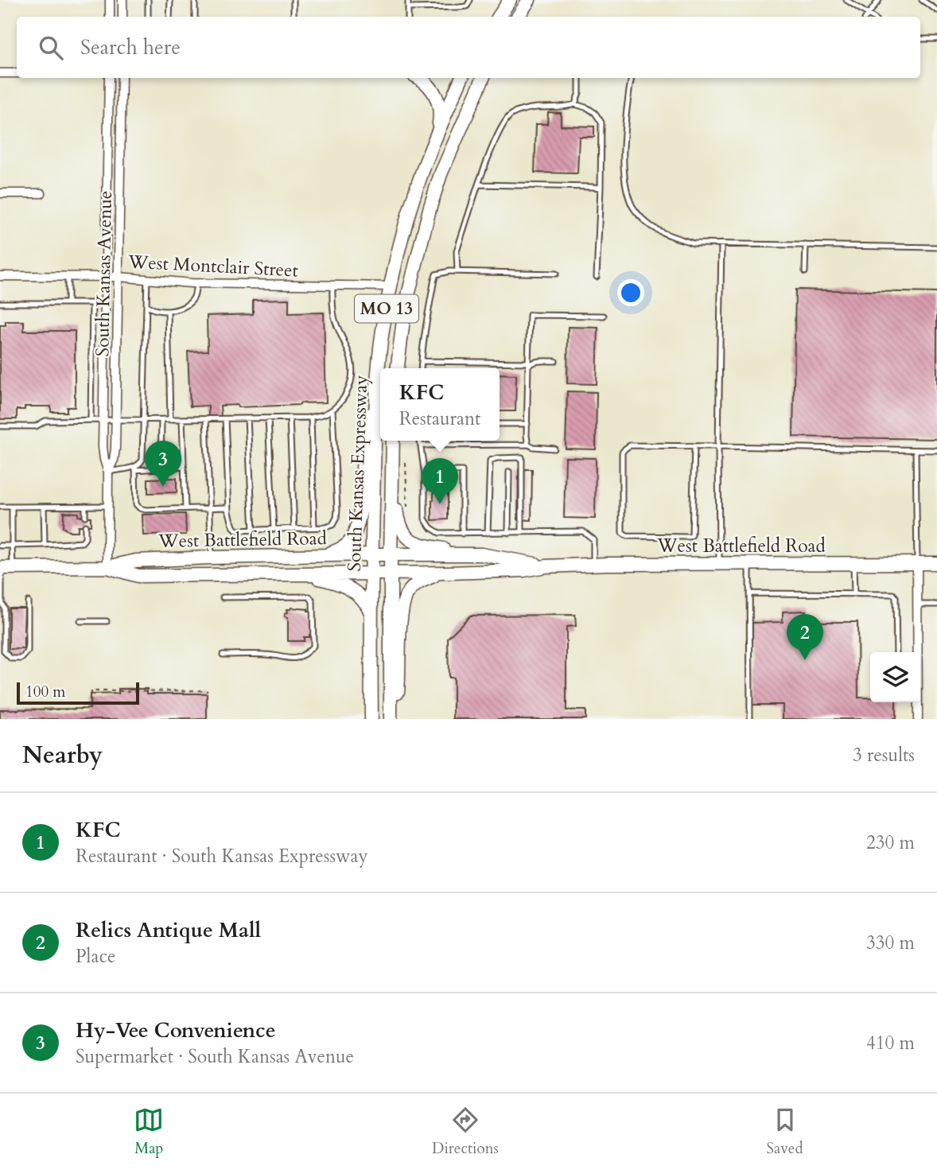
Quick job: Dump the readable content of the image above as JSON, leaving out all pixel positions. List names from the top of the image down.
{
  "streets": {
    "main road": ["MO 13", "South Kansas Expressway", "West Battlefield Road"],
    "street": ["West Montclair Street", "South Kansas Avenue"]
  },
  "crossings": [
    ["West Montclair Street", "South Kansas Avenue"],
    ["West Montclair Street", "South Kansas Expressway"],
    ["South Kansas Avenue", "West Battlefield Road"],
    ["South Kansas Expressway", "West Battlefield Road"]
  ],
  "scale_bar": "100 m",
  "page": {
    "search": "Search here",
    "popup": ["KFC", "Restaurant"],
    "pins": ["3", "1", "2"],
    "scale": "100 m",
    "heading": ["Nearby", "3 results"],
    "list": [
      {
        "mark": "1",
        "name": "KFC",
        "note": "Restaurant · South Kansas Expressway",
        "value": "230 m"
      },
      {
        "mark": "2",
        "name": "Relics Antique Mall",
        "note": "Place",
        "value": "330 m"
      },
      {
        "mark": "3",
        "name": "Hy-Vee Convenience",
        "note": "Supermarket · South Kansas Avenue",
        "value": "410 m"
      }
    ],
    "nav": ["Map", "Directions", "Saved"]
  }
}
